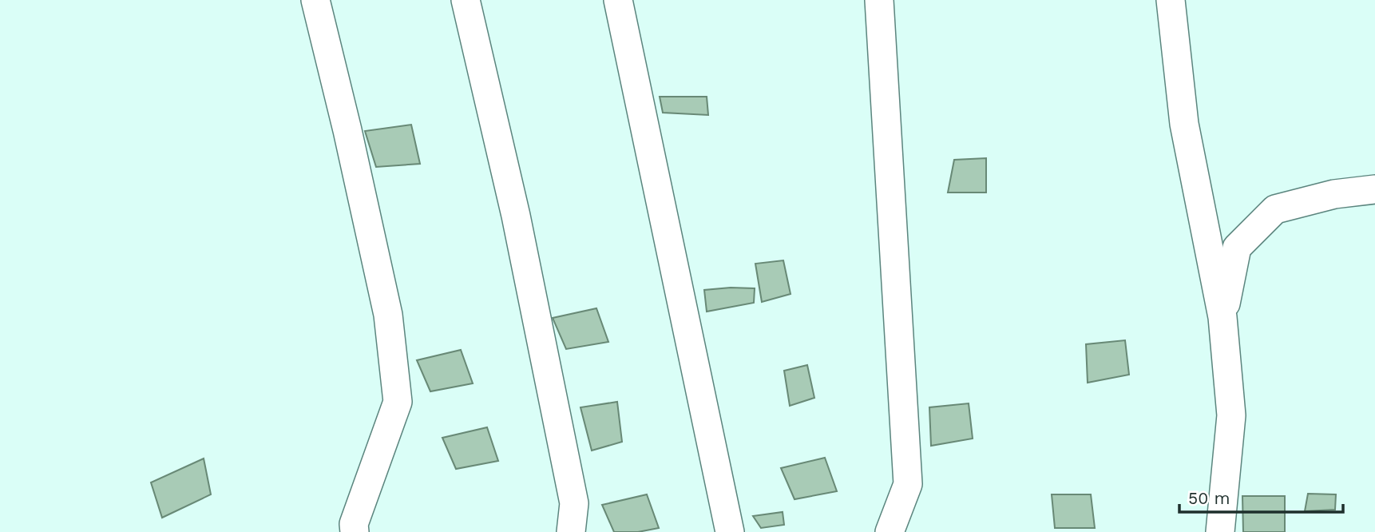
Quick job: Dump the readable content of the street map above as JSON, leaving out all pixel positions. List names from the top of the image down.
{
  "scale_bar": "50 m"
}
